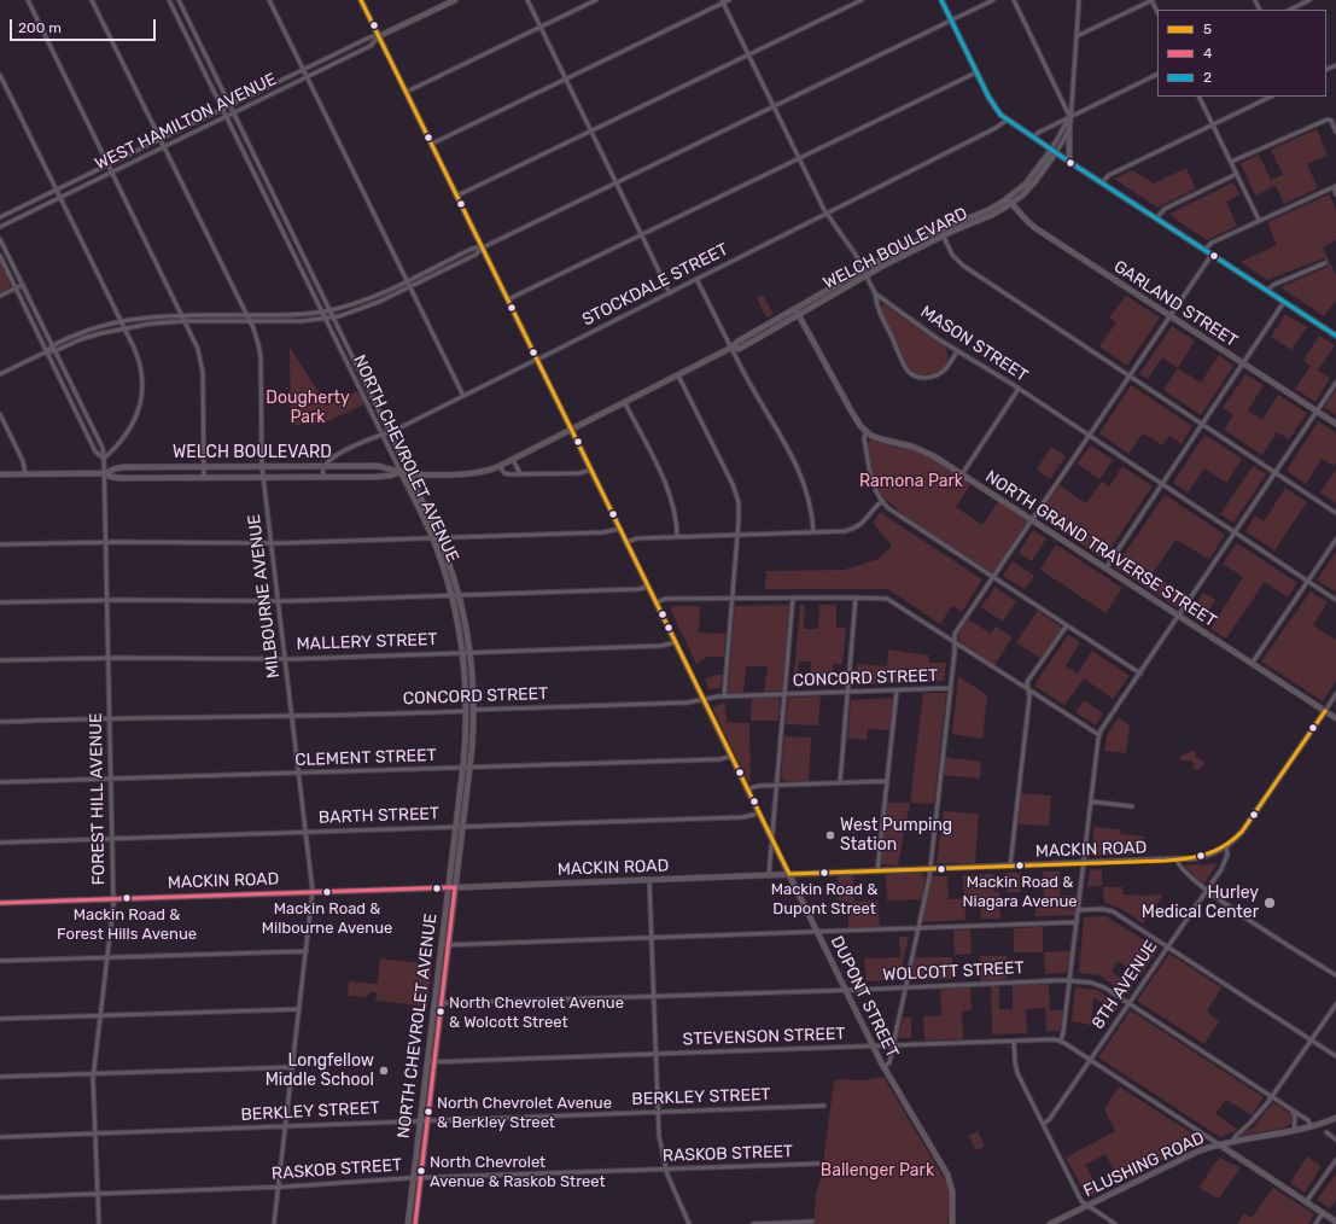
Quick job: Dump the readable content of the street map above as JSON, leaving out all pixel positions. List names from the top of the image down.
{
  "streets": {
    "street": [
      "WEST HAMILTON AVENUE",
      "WELCH BOULEVARD",
      "STOCKDALE STREET",
      "GARLAND STREET",
      "MASON STREET",
      "NORTH CHEVROLET AVENUE",
      "NORTH GRAND TRAVERSE STREET",
      "MILBOURNE AVENUE",
      "MALLERY STREET",
      "CONCORD STREET",
      "CLEMENT STREET",
      "FOREST HILL AVENUE",
      "BARTH STREET",
      "MACKIN ROAD",
      "WOLCOTT STREET",
      "8TH AVENUE",
      "DUPONT STREET",
      "STEVENSON STREET",
      "BERKLEY STREET",
      "RASKOB STREET",
      "FLUSHING ROAD"
    ]
  },
  "crossings": [
    ["WEST HAMILTON AVENUE", "NORTH CHEVROLET AVENUE"],
    ["WEST HAMILTON AVENUE", "MILBOURNE AVENUE"],
    ["WEST HAMILTON AVENUE", "DUPONT STREET"],
    ["WELCH BOULEVARD", "STOCKDALE STREET"],
    ["WELCH BOULEVARD", "GARLAND STREET"],
    ["WELCH BOULEVARD", "MASON STREET"],
    ["WELCH BOULEVARD", "NORTH CHEVROLET AVENUE"],
    ["WELCH BOULEVARD", "MILBOURNE AVENUE"],
    ["WELCH BOULEVARD", "FOREST HILL AVENUE"],
    ["WELCH BOULEVARD", "DUPONT STREET"],
    ["STOCKDALE STREET", "MASON STREET"],
    ["STOCKDALE STREET", "NORTH CHEVROLET AVENUE"],
    ["STOCKDALE STREET", "DUPONT STREET"],
    ["NORTH CHEVROLET AVENUE", "MALLERY STREET"],
    ["NORTH CHEVROLET AVENUE", "CONCORD STREET"],
    ["NORTH CHEVROLET AVENUE", "CLEMENT STREET"],
    ["NORTH CHEVROLET AVENUE", "BARTH STREET"],
    ["NORTH CHEVROLET AVENUE", "MACKIN ROAD"],
    ["NORTH CHEVROLET AVENUE", "WOLCOTT STREET"],
    ["NORTH CHEVROLET AVENUE", "STEVENSON STREET"],
    ["NORTH CHEVROLET AVENUE", "BERKLEY STREET"],
    ["NORTH CHEVROLET AVENUE", "RASKOB STREET"],
    ["MILBOURNE AVENUE", "MALLERY STREET"],
    ["MILBOURNE AVENUE", "CONCORD STREET"],
    ["MILBOURNE AVENUE", "CLEMENT STREET"],
    ["MILBOURNE AVENUE", "BARTH STREET"],
    ["MILBOURNE AVENUE", "MACKIN ROAD"],
    ["MILBOURNE AVENUE", "BERKLEY STREET"],
    ["MILBOURNE AVENUE", "RASKOB STREET"],
    ["MALLERY STREET", "FOREST HILL AVENUE"],
    ["MALLERY STREET", "DUPONT STREET"],
    ["CONCORD STREET", "FOREST HILL AVENUE"],
    ["CONCORD STREET", "DUPONT STREET"],
    ["CLEMENT STREET", "FOREST HILL AVENUE"],
    ["CLEMENT STREET", "DUPONT STREET"],
    ["FOREST HILL AVENUE", "BARTH STREET"],
    ["FOREST HILL AVENUE", "MACKIN ROAD"],
    ["FOREST HILL AVENUE", "BERKLEY STREET"],
    ["FOREST HILL AVENUE", "RASKOB STREET"],
    ["BARTH STREET", "DUPONT STREET"],
    ["MACKIN ROAD", "8TH AVENUE"],
    ["MACKIN ROAD", "DUPONT STREET"],
    ["WOLCOTT STREET", "8TH AVENUE"],
    ["WOLCOTT STREET", "DUPONT STREET"],
    ["WOLCOTT STREET", "FLUSHING ROAD"],
    ["DUPONT STREET", "STEVENSON STREET"]
  ],
  "parks": ["Dougherty Park", "Ramona Park", "Ballenger Park"],
  "places": [
    "West Pumping Station",
    "Mackin Road & Niagara Avenue",
    "Mackin Road & Dupont Street",
    "Mackin Road & Milbourne Avenue",
    "Mackin Road & Forest Hills Avenue",
    "Hurley Medical Center",
    "North Chevrolet Avenue & Wolcott Street",
    "Longfellow Middle School",
    "North Chevrolet Avenue & Berkley Street",
    "North Chevrolet Avenue & Raskob Street"
  ],
  "lines": ["transit line 5", "transit line 2", "transit line 4"],
  "legend": ["5", "4", "2"],
  "scale_bar": "200 m"
}
